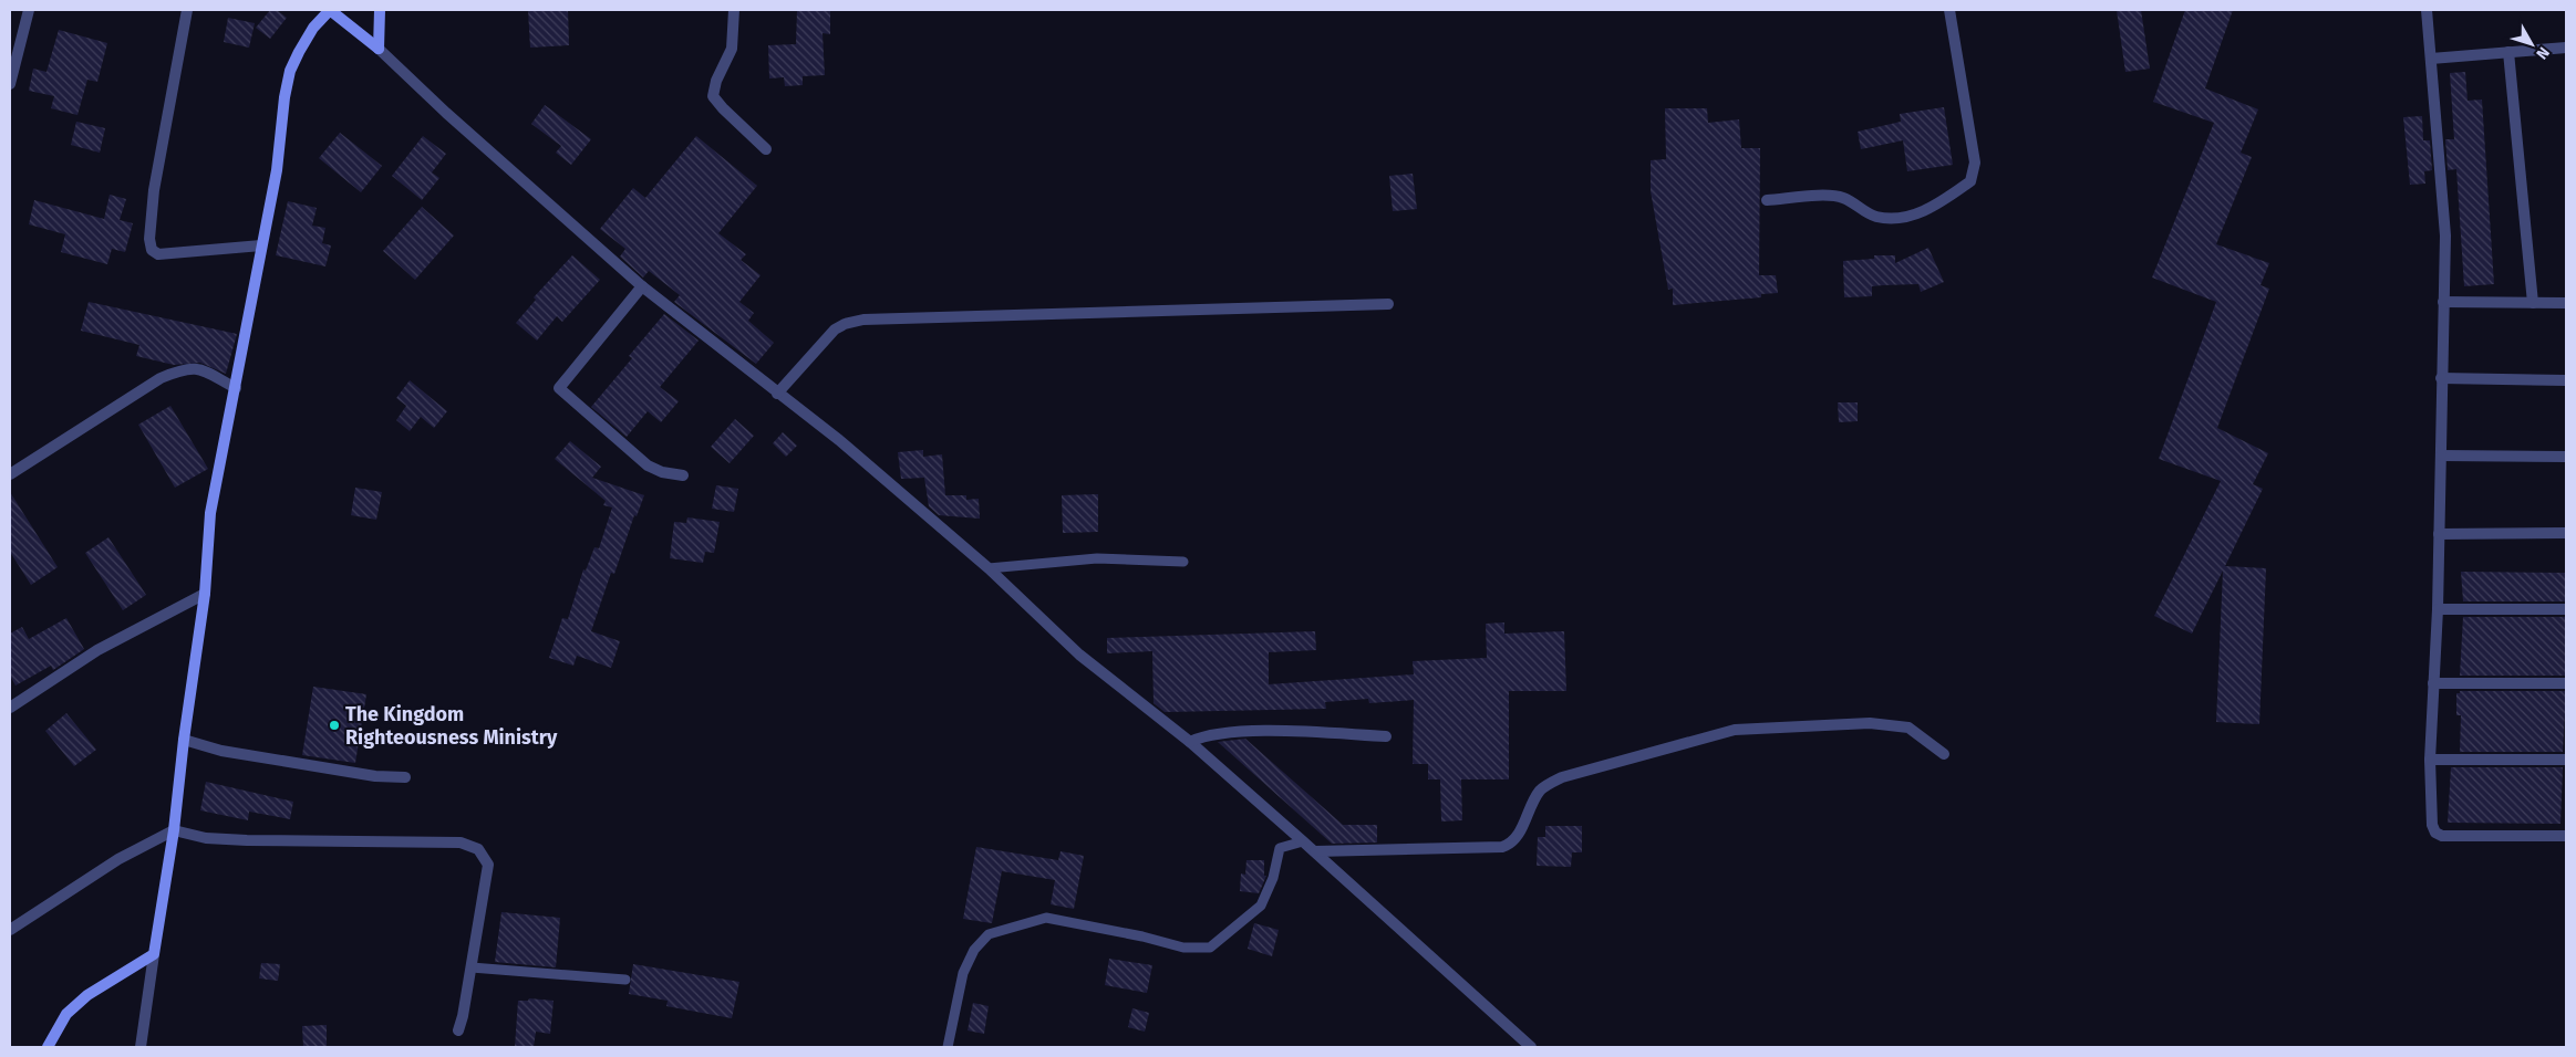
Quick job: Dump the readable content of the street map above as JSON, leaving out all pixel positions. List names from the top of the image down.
{
  "places": ["The Kingdom Righteousness Ministry"],
  "north": "bottom right"
}
